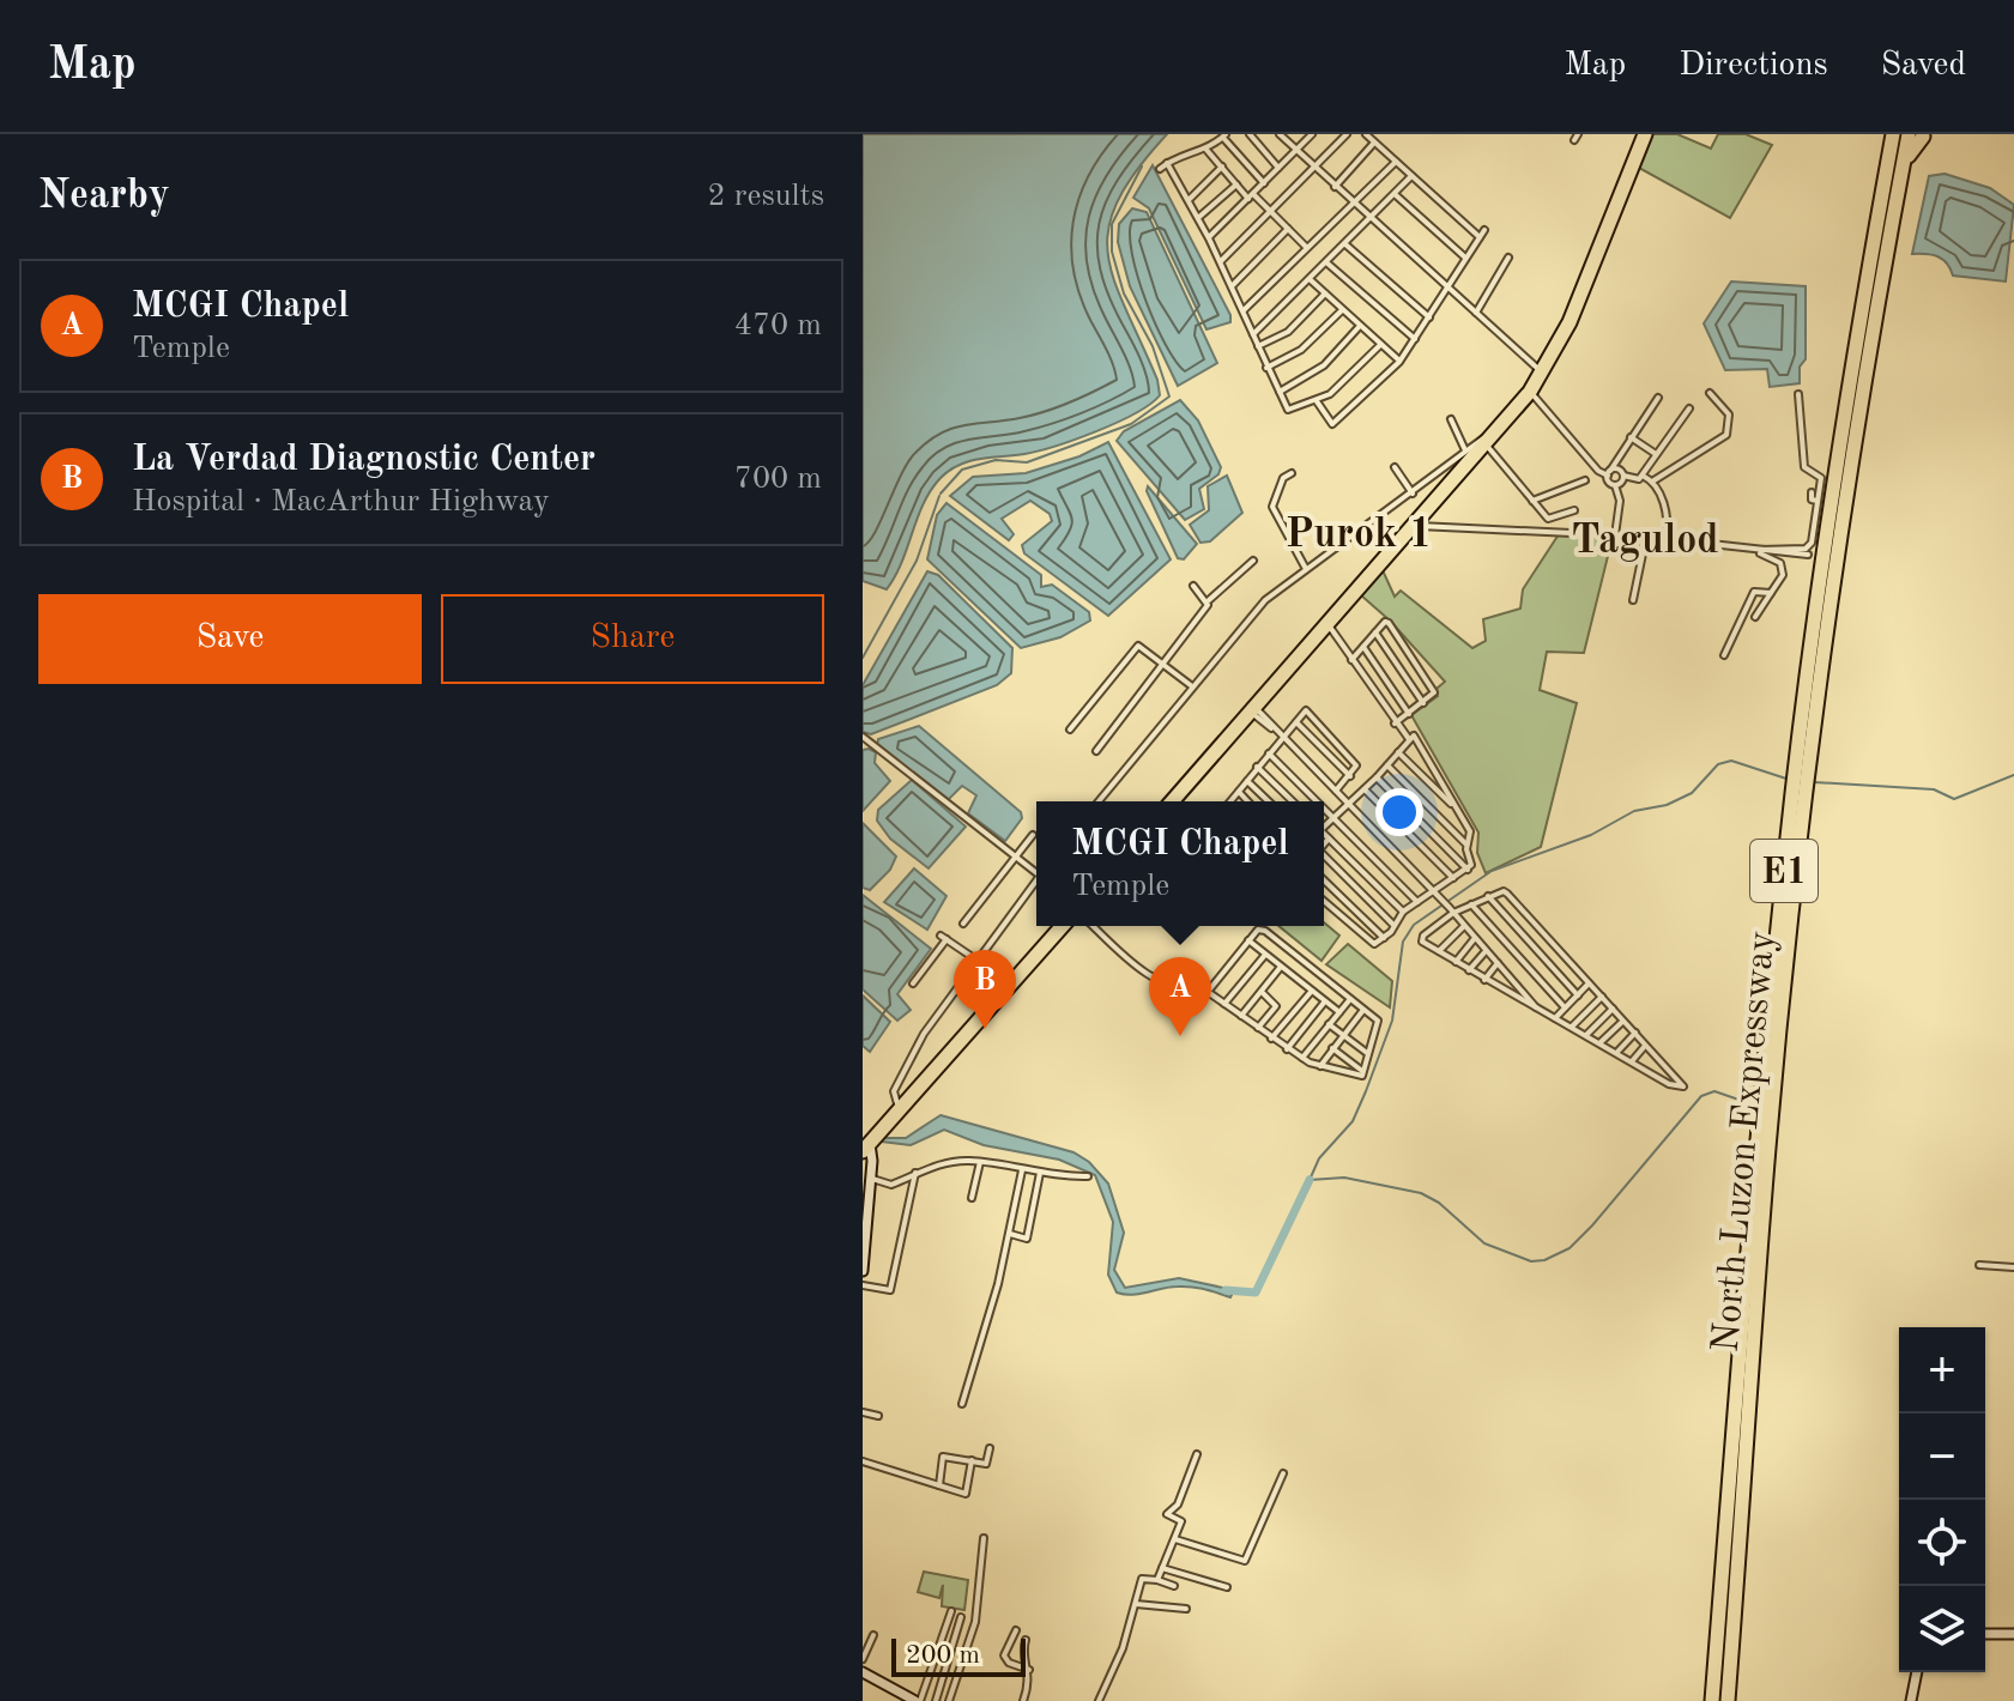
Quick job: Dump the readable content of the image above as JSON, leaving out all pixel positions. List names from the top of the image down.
{
  "streets": {
    "highway": ["E1", "North Luzon Expressway"]
  },
  "districts": ["Purok 1", "Tagulod"],
  "scale_bar": "200 m",
  "page": {
    "header": "Map",
    "nav": ["Map", "Directions", "Saved"],
    "heading": ["Nearby", "2 results"],
    "list": [
      {
        "mark": "A",
        "name": "MCGI Chapel",
        "note": "Temple",
        "value": "470 m"
      },
      {
        "mark": "B",
        "name": "La Verdad Diagnostic Center",
        "note": "Hospital · MacArthur Highway",
        "value": "700 m"
      }
    ],
    "buttons": ["Save", "Share"],
    "popup": ["MCGI Chapel", "Temple"],
    "pins": ["B", "A"],
    "map_buttons": ["+", "−"],
    "scale": "200 m"
  }
}
